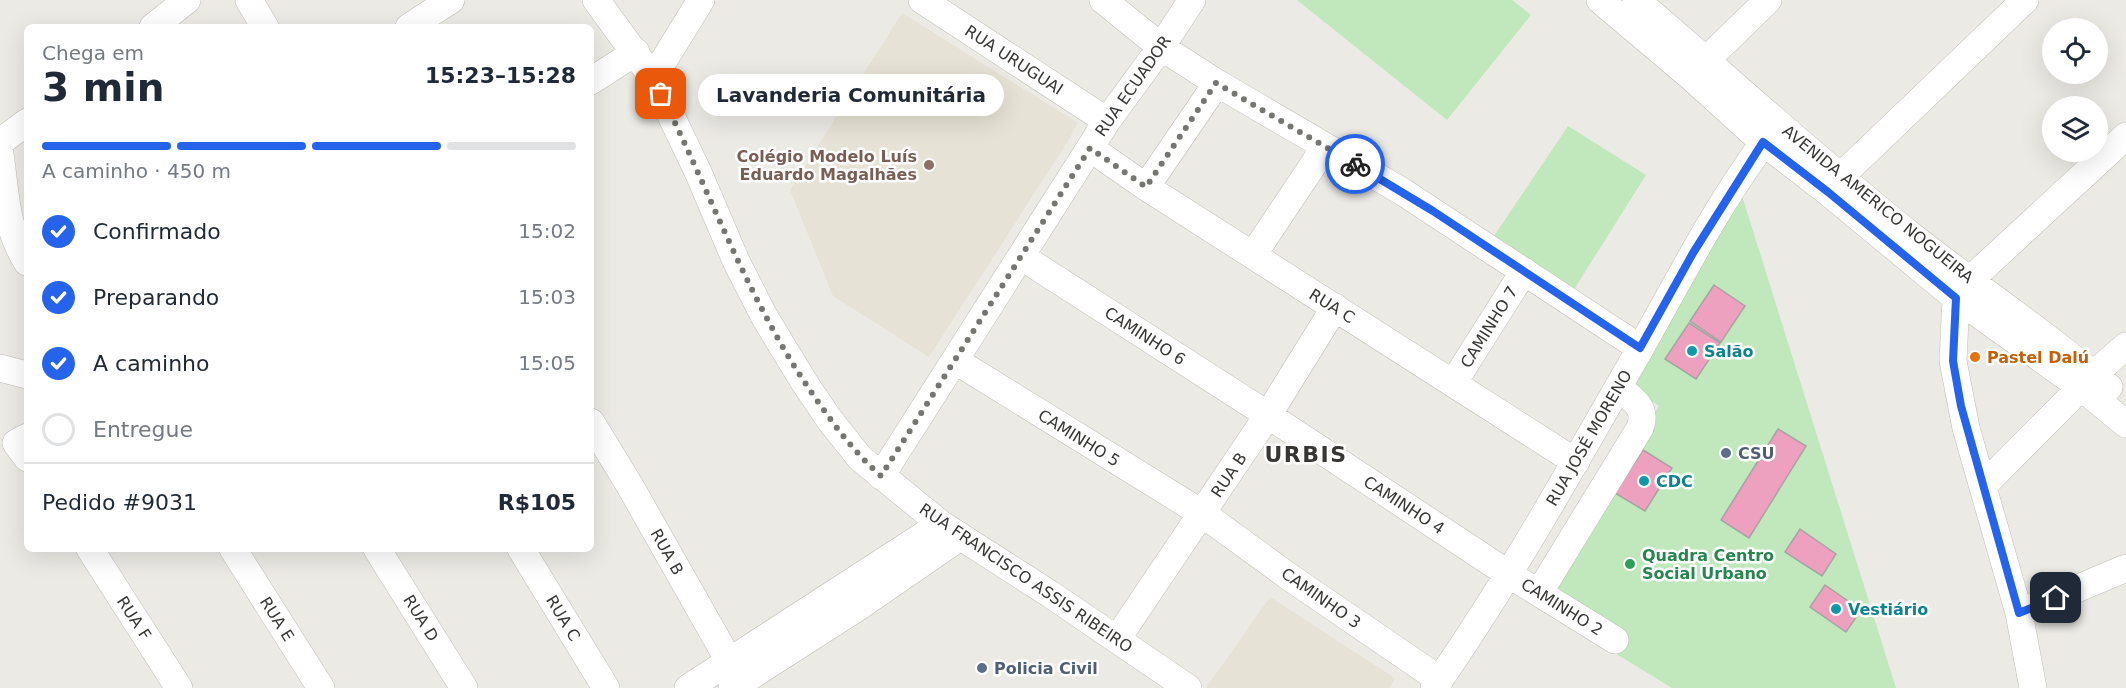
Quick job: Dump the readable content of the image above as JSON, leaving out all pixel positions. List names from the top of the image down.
{
  "streets": {
    "street": [
      "RUA URUGUAI",
      "RUA ECUADOR",
      "AVENIDA AMERICO NOGUEIRA",
      "RUA C",
      "CAMINHO 7",
      "CAMINHO 6",
      "CAMINHO 5",
      "RUA JOSÉ MORENO",
      "RUA B",
      "CAMINHO 4",
      "RUA FRANCISCO ASSIS RIBEIRO",
      "CAMINHO 3",
      "CAMINHO 2",
      "RUA F",
      "RUA D",
      "RUA E"
    ]
  },
  "crossings": [
    ["RUA URUGUAI", "RUA ECUADOR"],
    ["RUA ECUADOR", "RUA C"],
    ["RUA ECUADOR", "CAMINHO 6"],
    ["RUA ECUADOR", "CAMINHO 5"],
    ["RUA ECUADOR", "RUA FRANCISCO ASSIS RIBEIRO"],
    ["AVENIDA AMERICO NOGUEIRA", "RUA JOSÉ MORENO"],
    ["RUA C", "CAMINHO 7"],
    ["RUA C", "RUA JOSÉ MORENO"],
    ["RUA C", "RUA B"],
    ["CAMINHO 6", "RUA B"],
    ["CAMINHO 6", "CAMINHO 4"],
    ["CAMINHO 5", "RUA B"],
    ["CAMINHO 5", "CAMINHO 3"],
    ["RUA JOSÉ MORENO", "CAMINHO 4"],
    ["RUA JOSÉ MORENO", "CAMINHO 3"],
    ["RUA JOSÉ MORENO", "CAMINHO 2"],
    ["RUA B", "CAMINHO 4"],
    ["RUA B", "RUA FRANCISCO ASSIS RIBEIRO"],
    ["RUA B", "CAMINHO 3"],
    ["CAMINHO 4", "CAMINHO 2"]
  ],
  "districts": ["URBIS"],
  "places": [
    "Lavanderia Comunitária",
    "Colégio Modelo Luís Eduardo Magalhães",
    "Salão",
    "Pastel Dalú",
    "CSU",
    "CDC",
    "Quadra Centro Social Urbano",
    "Vestiário",
    "Policia Civil"
  ],
  "page": {
    "heading": ["3 min", "Chega em", "15:23–15:28"],
    "panel": ["Pedido #9031", "R$105"],
    "bubble": "Lavanderia Comunitária",
    "bar": "A caminho · 450 m",
    "list": [
      ["Confirmado", "15:02"],
      ["Preparando", "15:03"],
      ["A caminho", "15:05"],
      "Entregue"
    ]
  }
}
